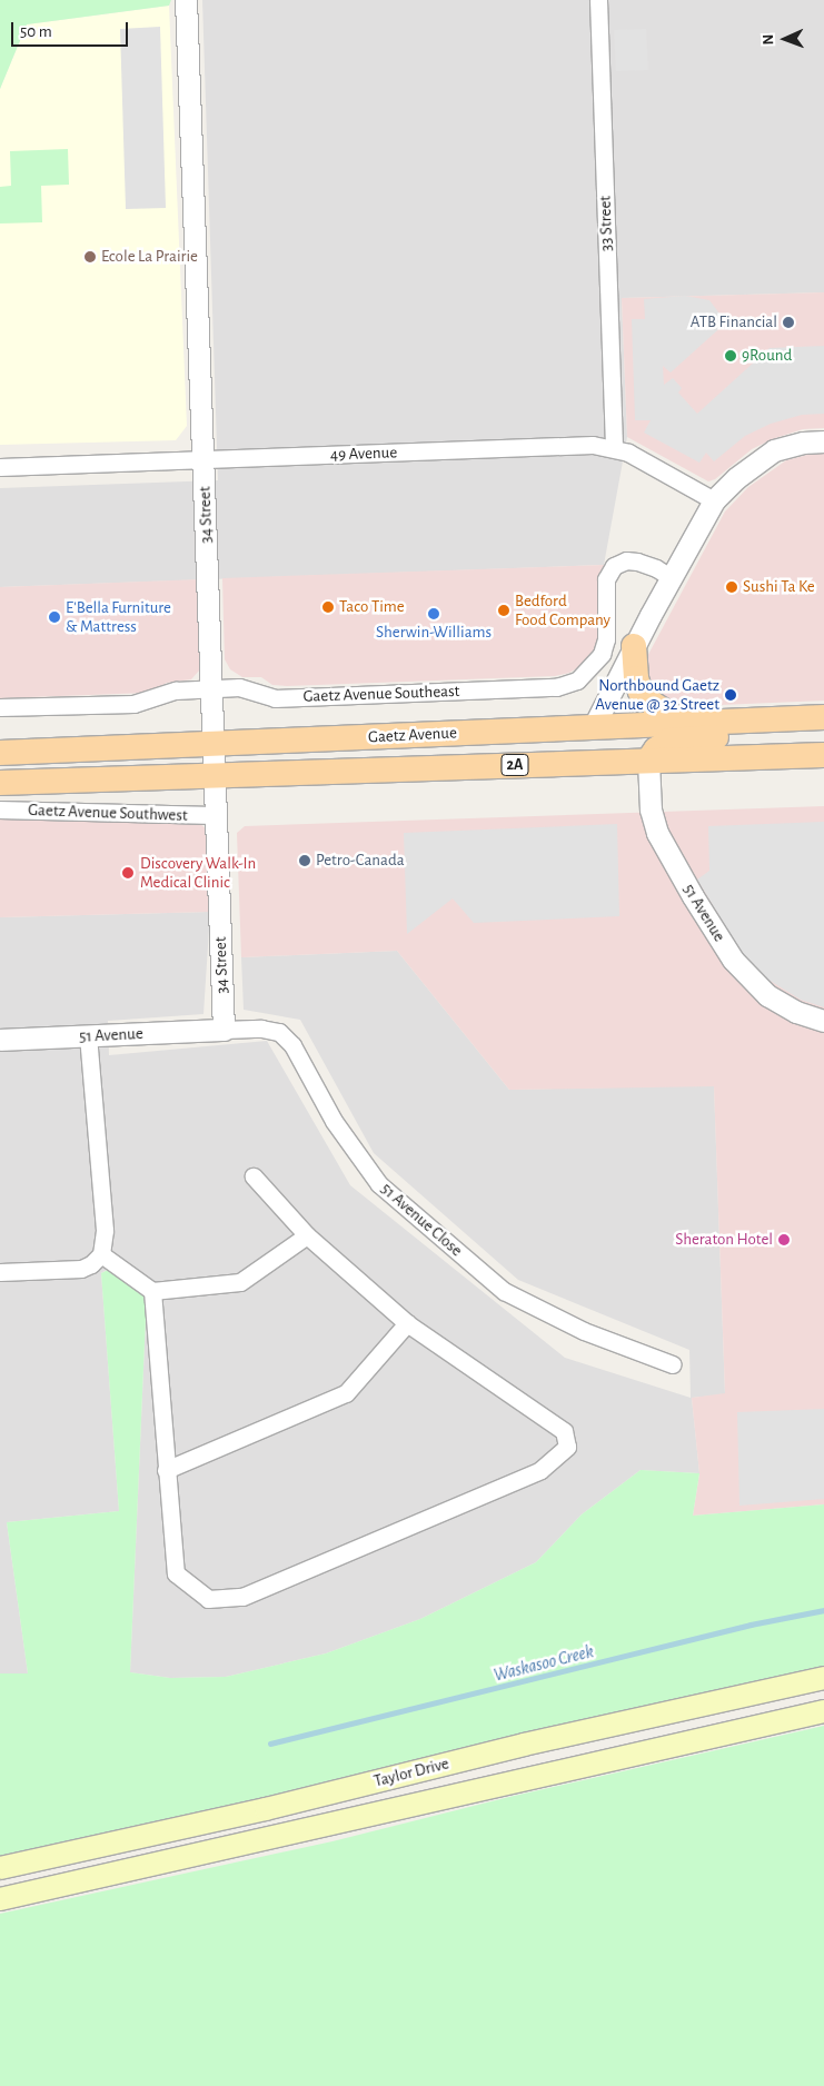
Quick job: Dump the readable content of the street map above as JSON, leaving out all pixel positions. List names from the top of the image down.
{
  "streets": {
    "main road": ["Gaetz Avenue", "2A", "Taylor Drive"],
    "street": [
      "33 Street",
      "49 Avenue",
      "34 Street",
      "Gaetz Avenue Southeast",
      "Gaetz Avenue Southwest",
      "51 Avenue",
      "51 Avenue Close"
    ]
  },
  "crossings": [
    ["33 Street", "49 Avenue"],
    ["49 Avenue", "34 Street"],
    ["34 Street", "Gaetz Avenue Southeast"],
    ["34 Street", "Gaetz Avenue"],
    ["34 Street", "Gaetz Avenue Southwest"],
    ["34 Street", "51 Avenue"],
    ["34 Street", "51 Avenue Close"],
    ["Gaetz Avenue", "51 Avenue"],
    ["51 Avenue", "51 Avenue Close"]
  ],
  "water": ["Waskasoo Creek"],
  "places": [
    "Ecole La Prairie",
    "ATB Financial",
    "9Round",
    "Sushi Ta Ke",
    "Taco Time",
    "Bedford Food Company",
    "Sherwin-Williams",
    "E'Bella Furniture & Mattress",
    "Northbound Gaetz Avenue @ 32 Street",
    "Petro-Canada",
    "Discovery Walk-In Medical Clinic",
    "Sheraton Hotel"
  ],
  "scale_bar": "50 m",
  "north": "left"
}
